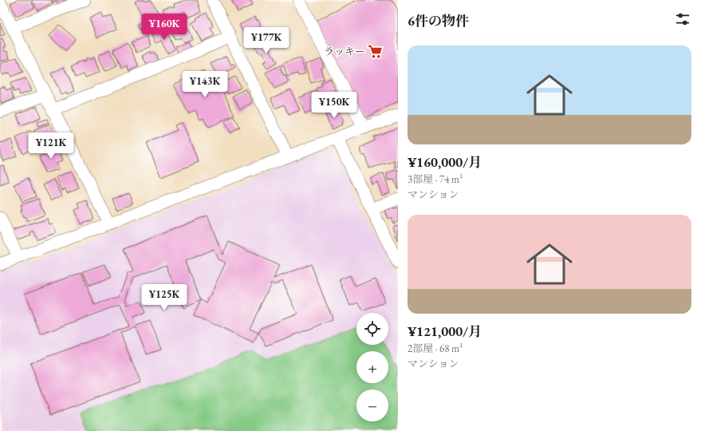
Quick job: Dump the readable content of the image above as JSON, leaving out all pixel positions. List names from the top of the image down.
{
  "places": {
    "supermarket": ["ラッキー"]
  },
  "page": {
    "heading": "6件の物件",
    "price": [
      "¥160K",
      "¥177K",
      "¥143K",
      "¥150K",
      "¥121K",
      "¥125K"
    ],
    "list": [
      {
        "name": "¥160,000/月",
        "note": "3部屋 · 74 m² · マンション"
      },
      {
        "name": "¥121,000/月",
        "note": "2部屋 · 68 m² · マンション"
      }
    ],
    "map_buttons": ["+", "−"]
  }
}
